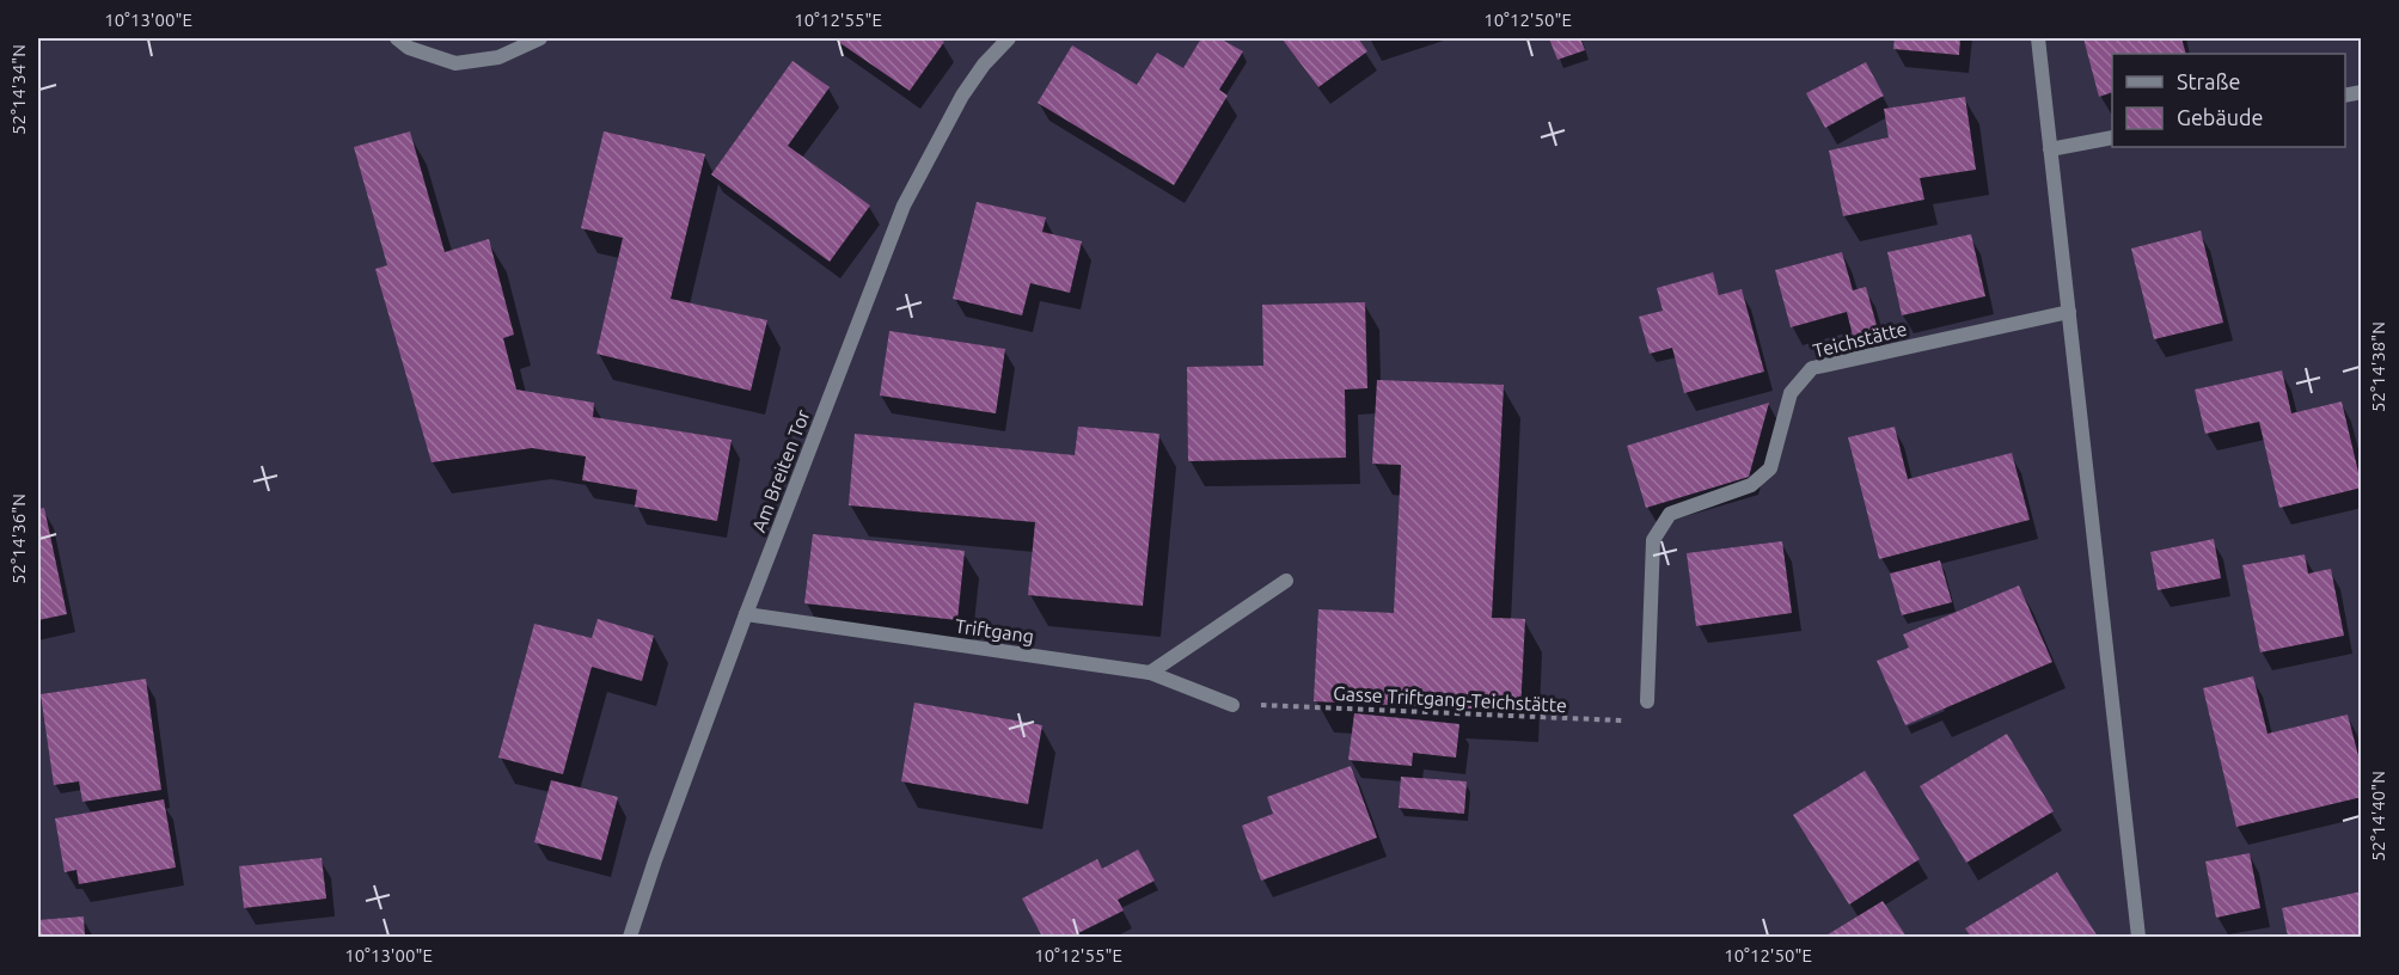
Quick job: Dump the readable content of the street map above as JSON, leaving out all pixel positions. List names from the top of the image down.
{
  "streets": {
    "street": ["Teichstätte", "Am Breiten Tor", "Triftgang"],
    "path": ["Gasse Triftgang-Teichstätte"]
  },
  "crossings": [
    ["Teichstätte", "Gasse Triftgang-Teichstätte"],
    ["Am Breiten Tor", "Triftgang"],
    ["Triftgang", "Gasse Triftgang-Teichstätte"]
  ],
  "legend": ["Straße", "Gebäude"],
  "coordinates": [
    "10°13'00\"E",
    "10°12'55\"E",
    "10°12'50\"E",
    "52°14'34\"N",
    "52°14'38\"N",
    "52°14'36\"N",
    "52°14'40\"N"
  ]
}
